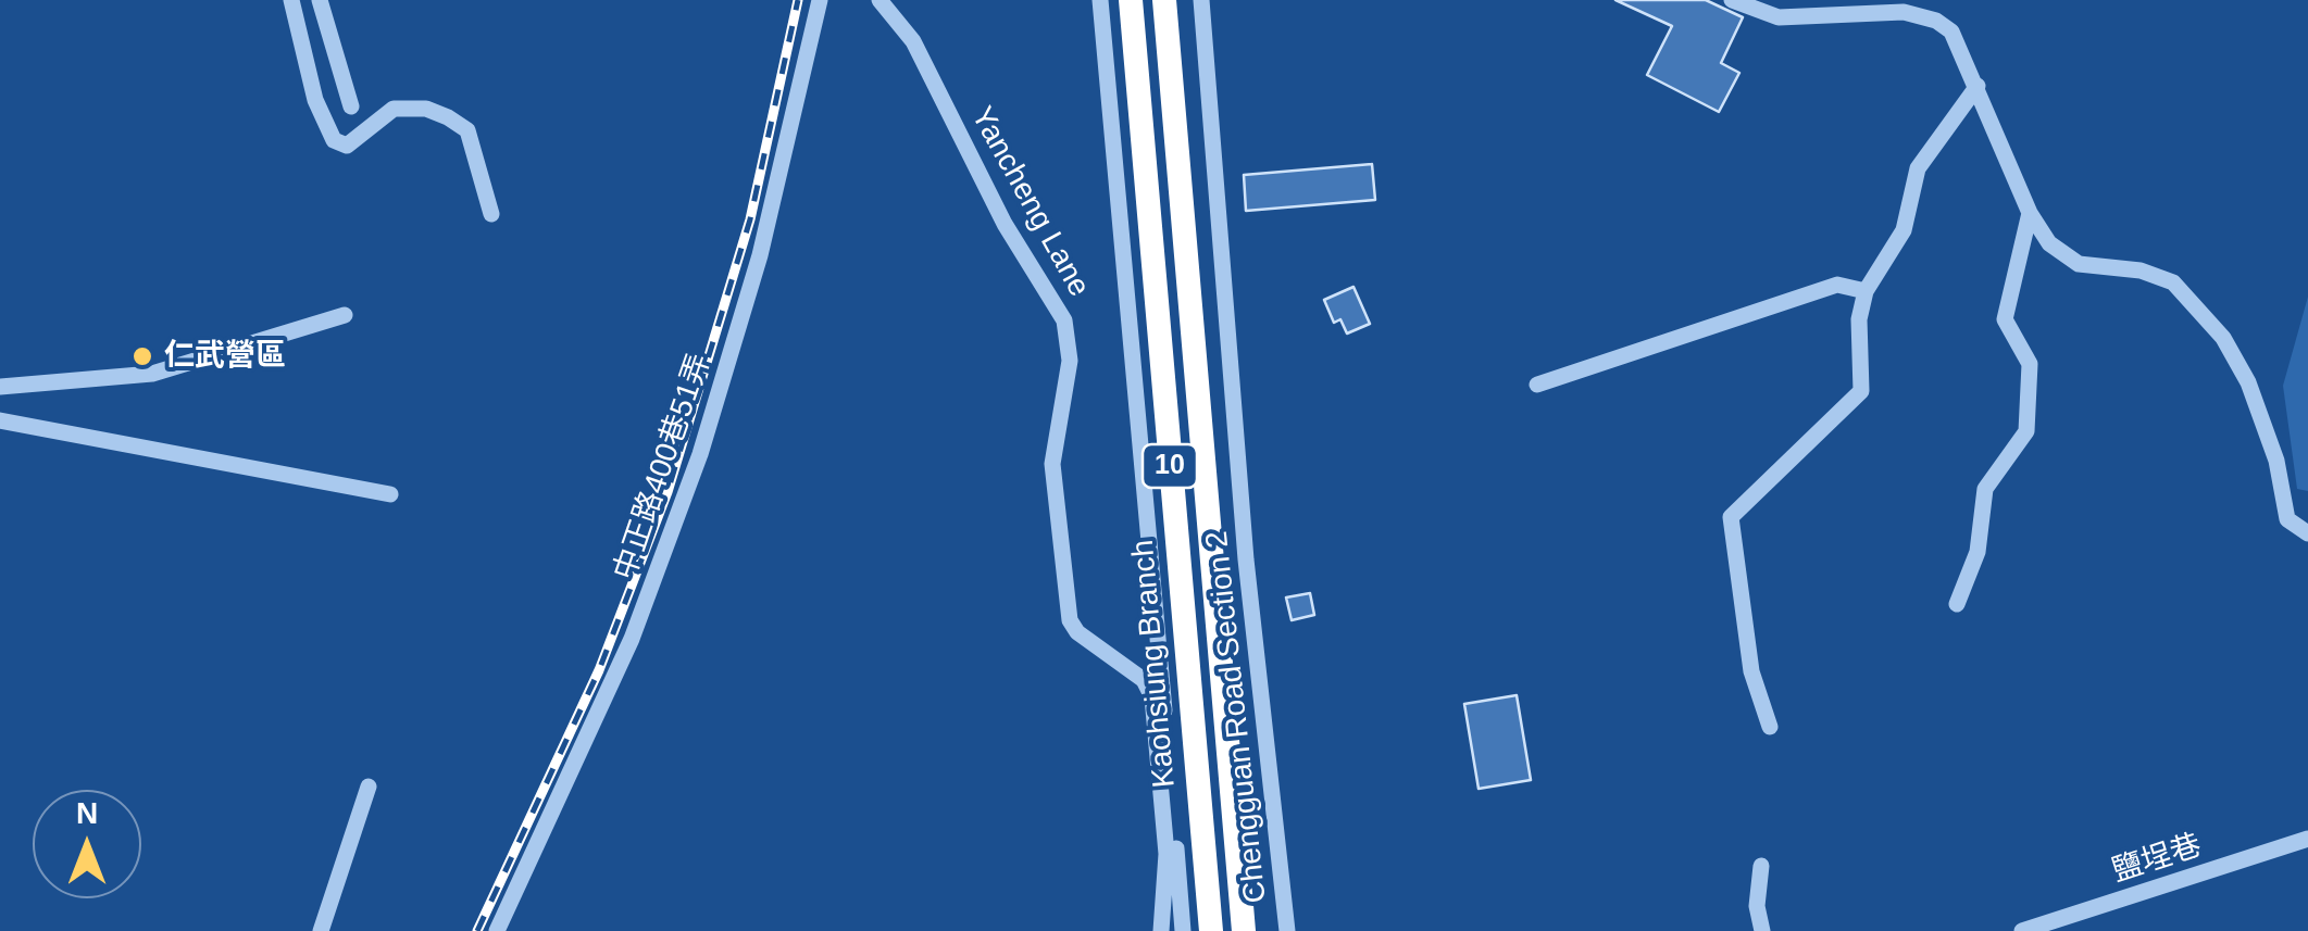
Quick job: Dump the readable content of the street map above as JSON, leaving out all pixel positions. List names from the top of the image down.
{
  "streets": {
    "highway": ["10", "Kaohsiung Branch"],
    "street": [
      "Yancheng Lane",
      "中正路400巷51弄",
      "Chengguan Road Section 2",
      "鹽埕巷"
    ]
  },
  "places": ["仁武營區"],
  "north": "top"
}
